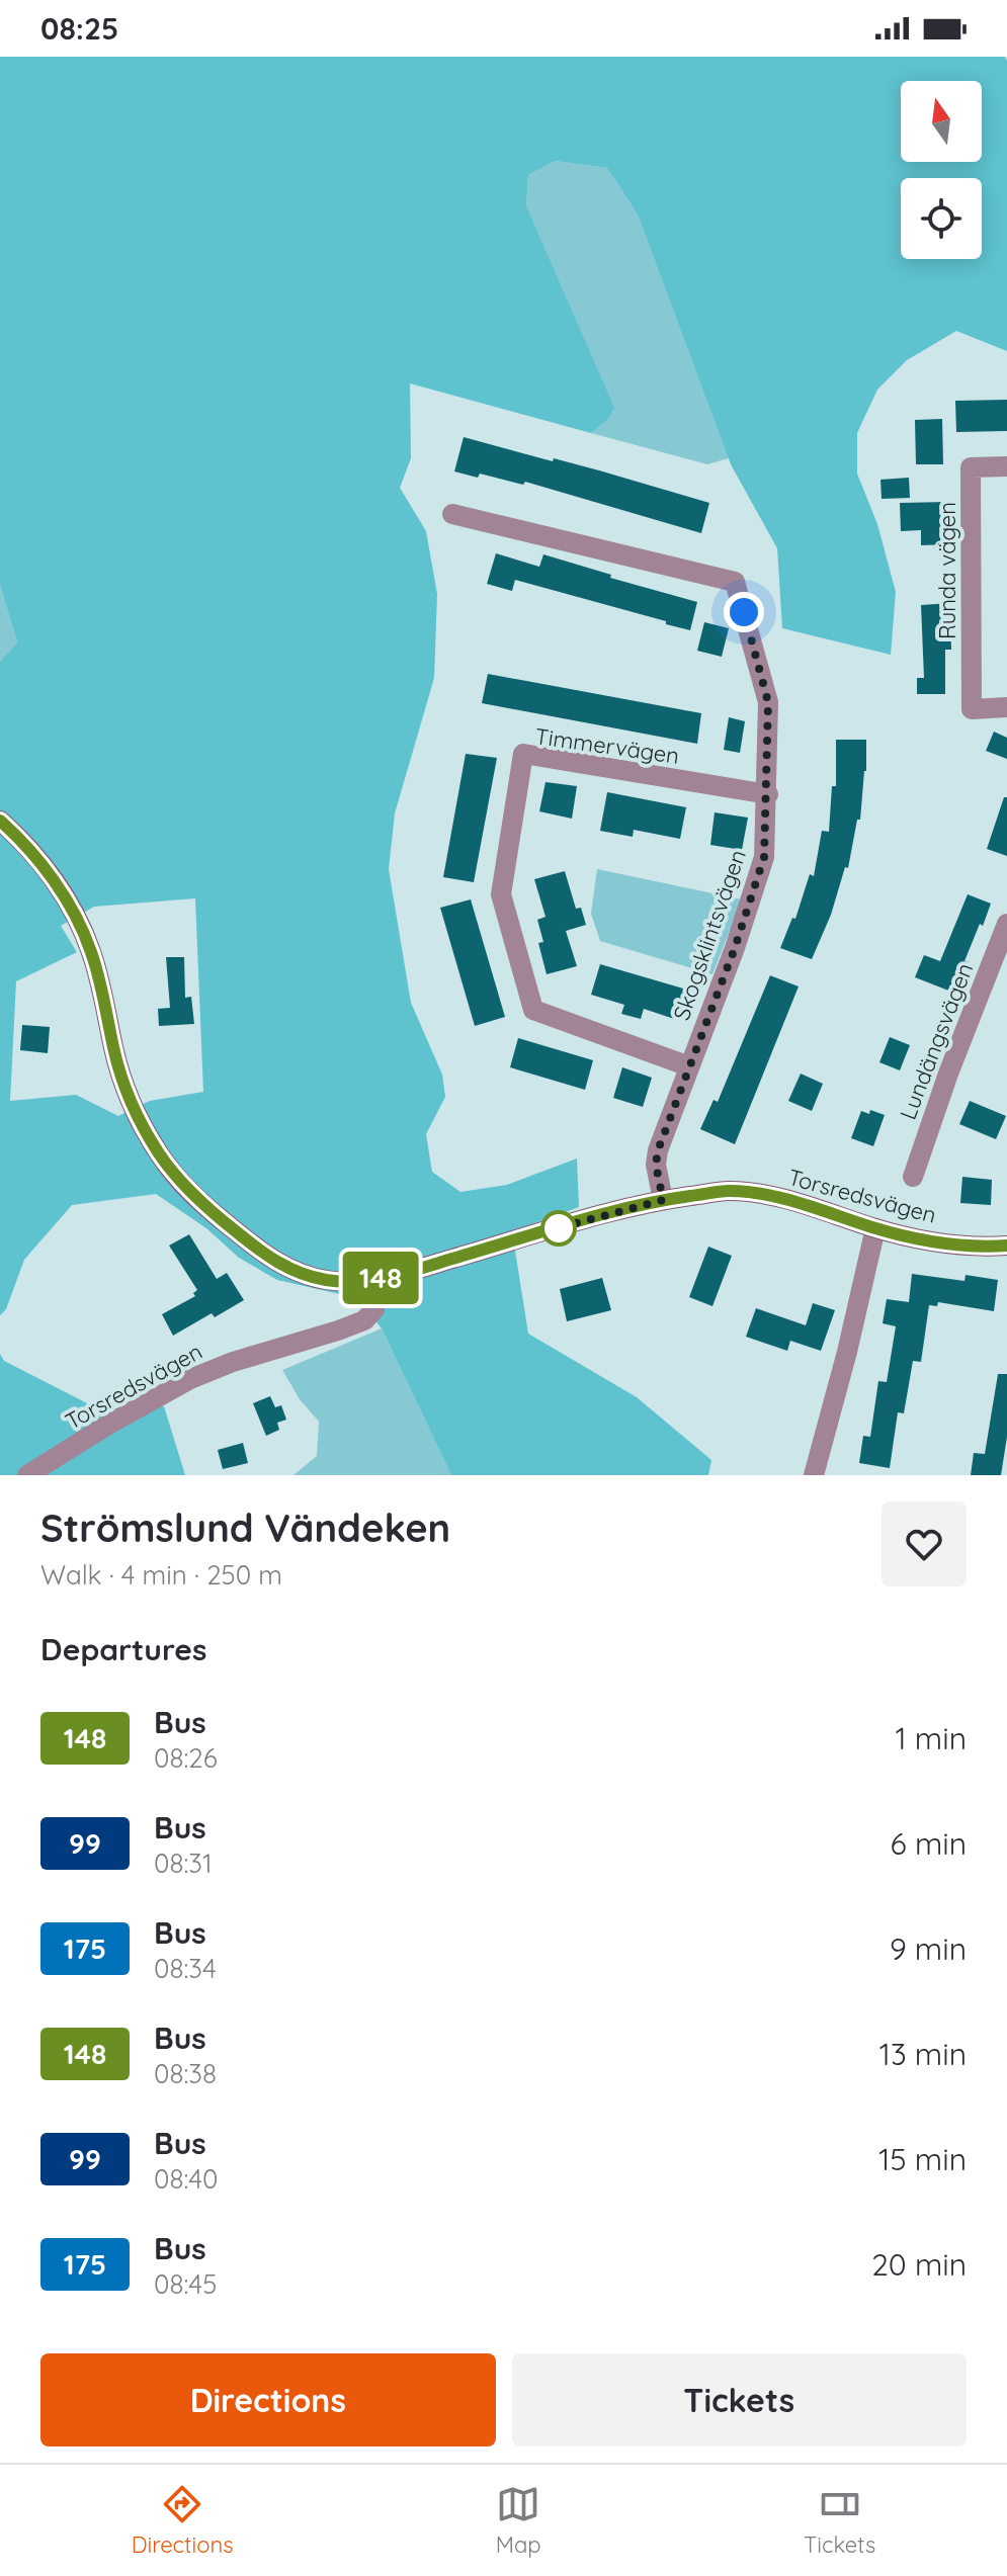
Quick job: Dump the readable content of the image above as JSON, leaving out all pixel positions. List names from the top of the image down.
{
  "streets": {
    "street": [
      "Runda vägen",
      "Timmervägen",
      "Skogsklintsvägen",
      "Lundängsvägen",
      "Torsredsvägen"
    ]
  },
  "crossings": [
    ["Timmervägen", "Skogsklintsvägen"],
    ["Skogsklintsvägen", "Torsredsvägen"]
  ],
  "lines": ["bus line 148"],
  "north": "top",
  "page": {
    "status": "08:25",
    "on_map": "148",
    "heading": [
      ["Strömslund Vändeken", "Walk · 4 min · 250 m"],
      "Departures"
    ],
    "list": [
      {
        "mark": "148",
        "name": "Bus",
        "note": "08:26",
        "value": "1 min"
      },
      {
        "mark": "99",
        "name": "Bus",
        "note": "08:31",
        "value": "6 min"
      },
      {
        "mark": "175",
        "name": "Bus",
        "note": "08:34",
        "value": "9 min"
      },
      {
        "mark": "148",
        "name": "Bus",
        "note": "08:38",
        "value": "13 min"
      },
      {
        "mark": "99",
        "name": "Bus",
        "note": "08:40",
        "value": "15 min"
      },
      {
        "mark": "175",
        "name": "Bus",
        "note": "08:45",
        "value": "20 min"
      }
    ],
    "buttons": ["Directions", "Tickets"],
    "tabs": ["Directions", "Map", "Tickets"]
  }
}
